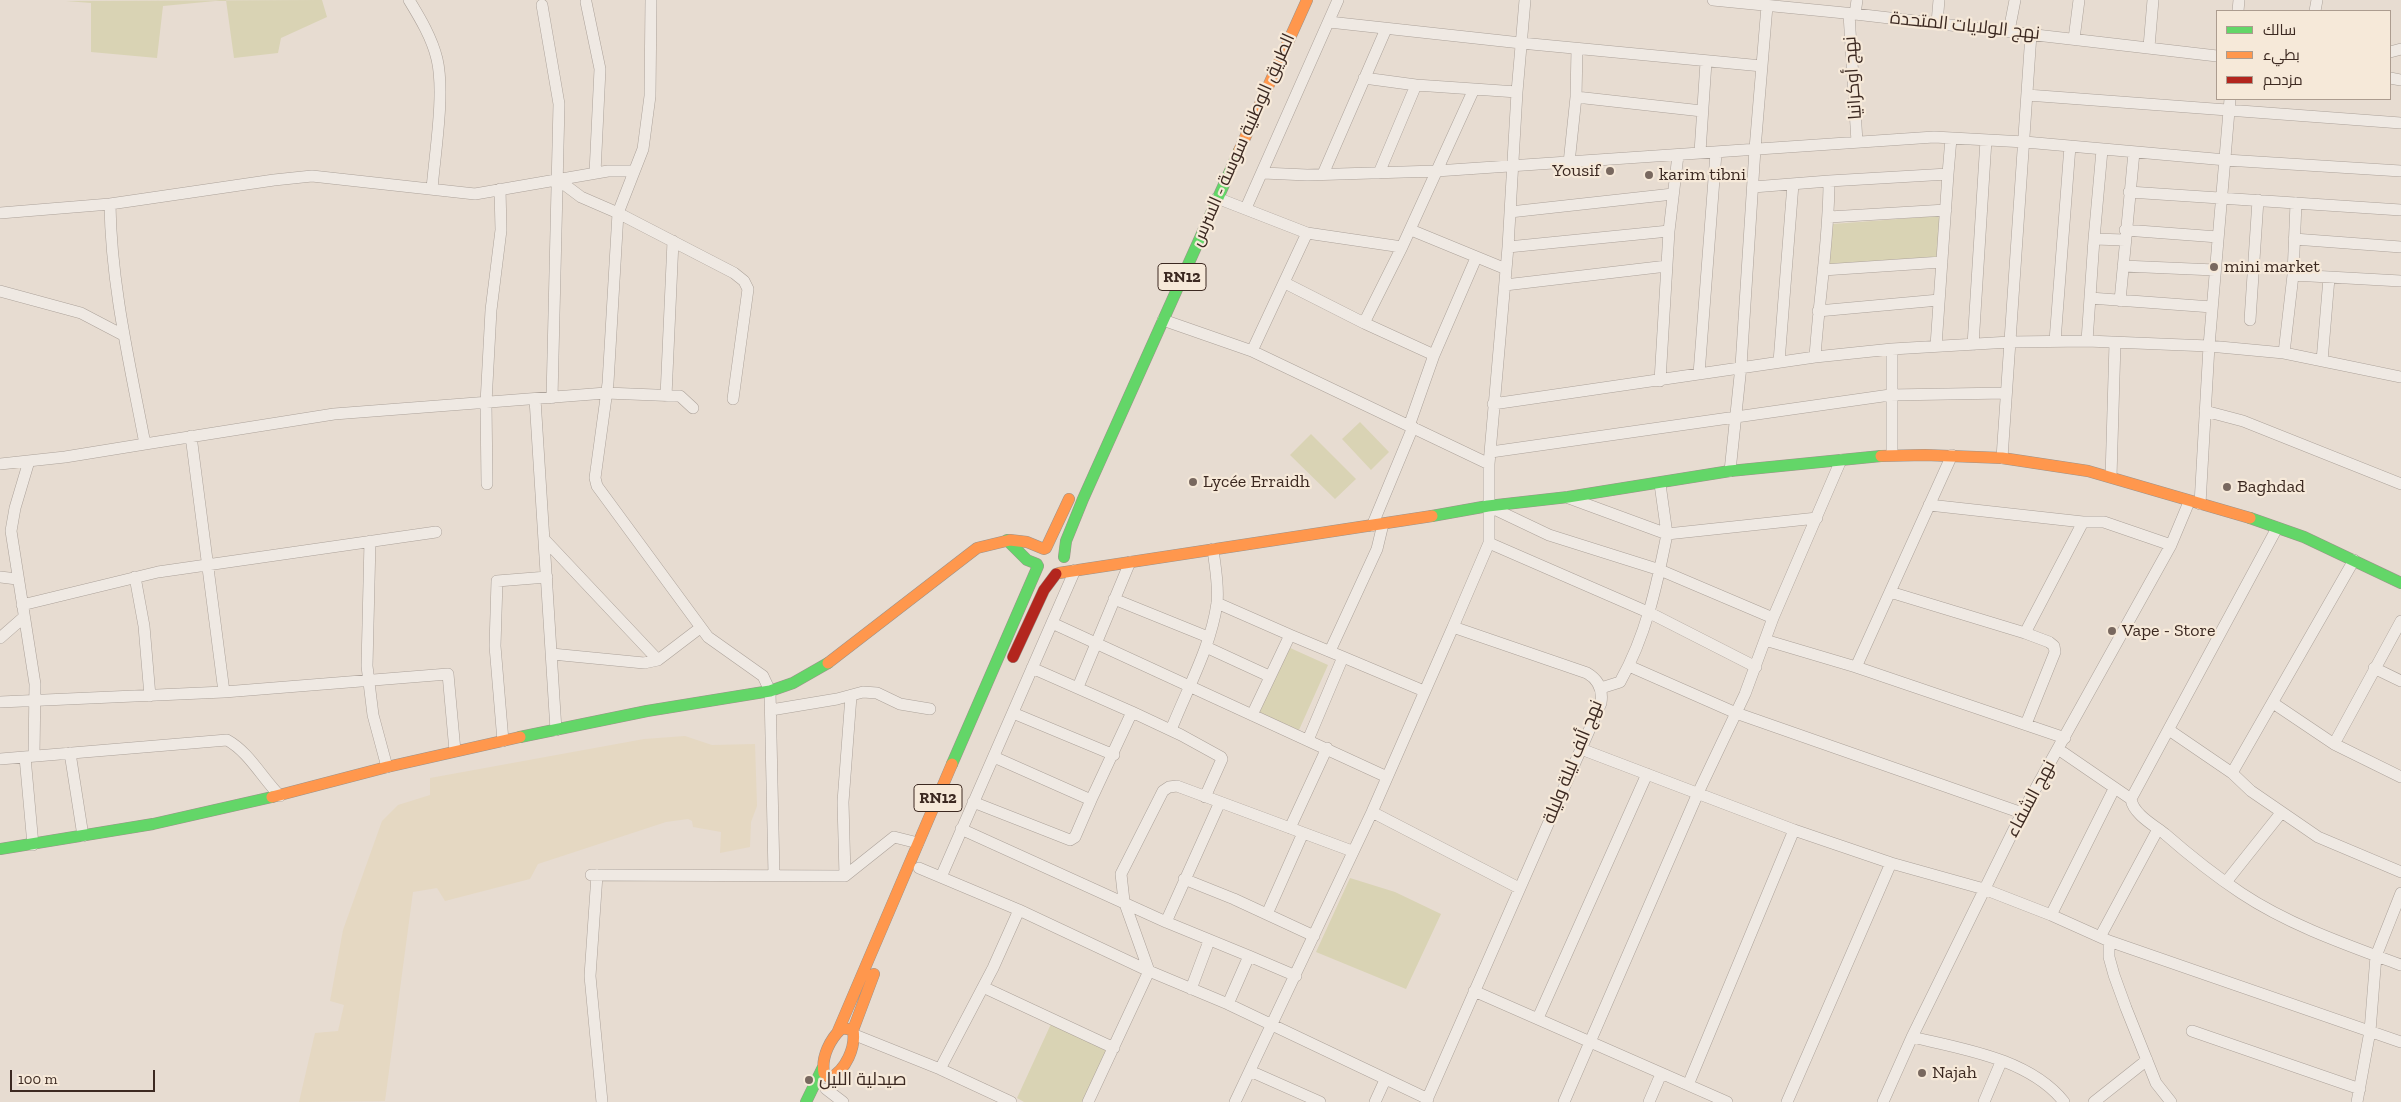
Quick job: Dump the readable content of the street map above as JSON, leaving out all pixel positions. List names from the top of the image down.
{
  "streets": {
    "main road": ["الطريق الوطنية سوسة - السرس", "RN12"],
    "street": [
      "نهج الولايات المتحدة",
      "نهج أوكرانيا",
      "نهج ألف ليلة وليلة",
      "نهج الشفاء"
    ]
  },
  "crossings": [
    ["نهج الولايات المتحدة", "نهج أوكرانيا"],
    ["الطريق الوطنية سوسة - السرس", "RN12"]
  ],
  "places": [
    "Yousif",
    "karim tibni",
    "mini market",
    "Lycée Erraidh",
    "Baghdad",
    "Vape - Store",
    "Najah",
    "صيدلية الليل"
  ],
  "legend": ["سالك", "بطيء", "مزدحم"],
  "scale_bar": "100 m"
}
